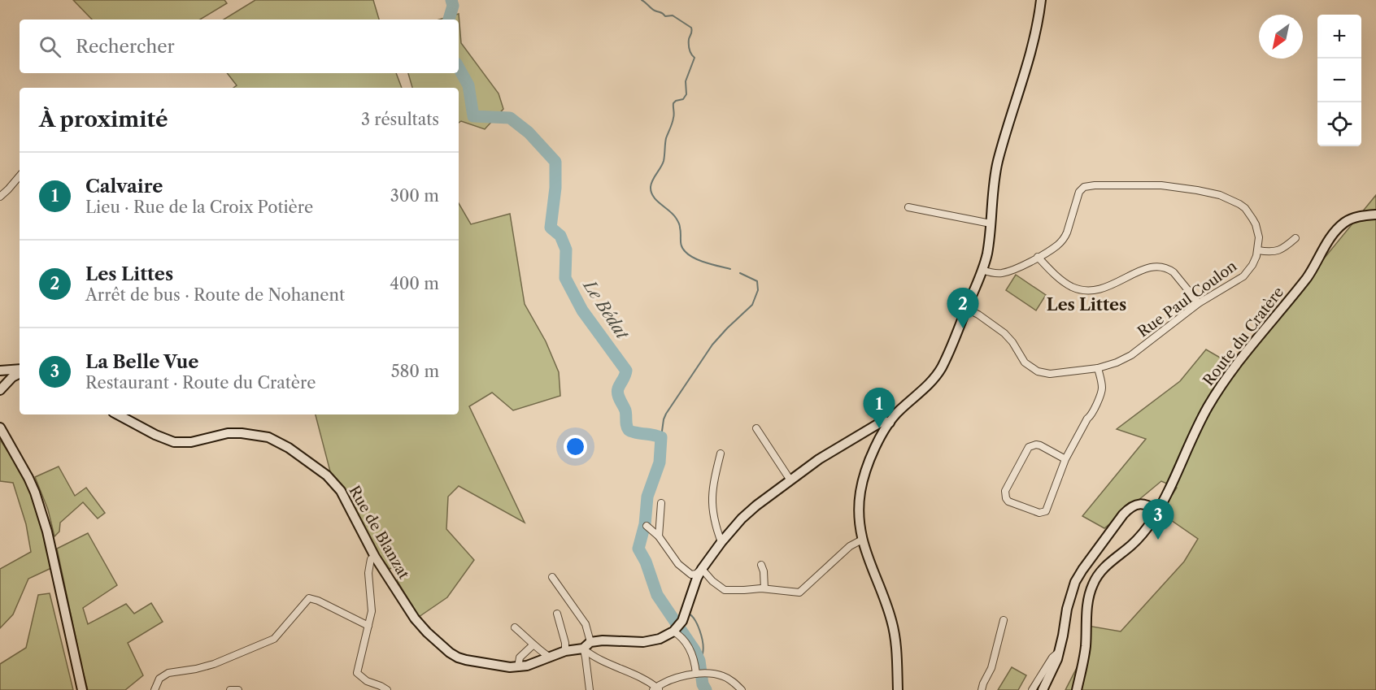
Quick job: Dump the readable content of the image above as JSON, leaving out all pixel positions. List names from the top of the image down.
{
  "streets": {
    "street": ["Rue Paul Coulon", "Route du Cratère", "Rue de Blanzat"]
  },
  "districts": ["Les Littes"],
  "water": ["Le Bédat"],
  "north": "bottom left",
  "page": {
    "map_buttons": ["+", "−"],
    "search": "Rechercher",
    "heading": ["À proximité", "3 résultats"],
    "list": [
      {
        "mark": "1",
        "name": "Calvaire",
        "note": "Lieu · Rue de la Croix Potière",
        "value": "300 m"
      },
      {
        "mark": "2",
        "name": "Les Littes",
        "note": "Arrêt de bus · Route de Nohanent",
        "value": "400 m"
      },
      {
        "mark": "3",
        "name": "La Belle Vue",
        "note": "Restaurant · Route du Cratère",
        "value": "580 m"
      }
    ],
    "pins": ["2", "1", "3"]
  }
}
